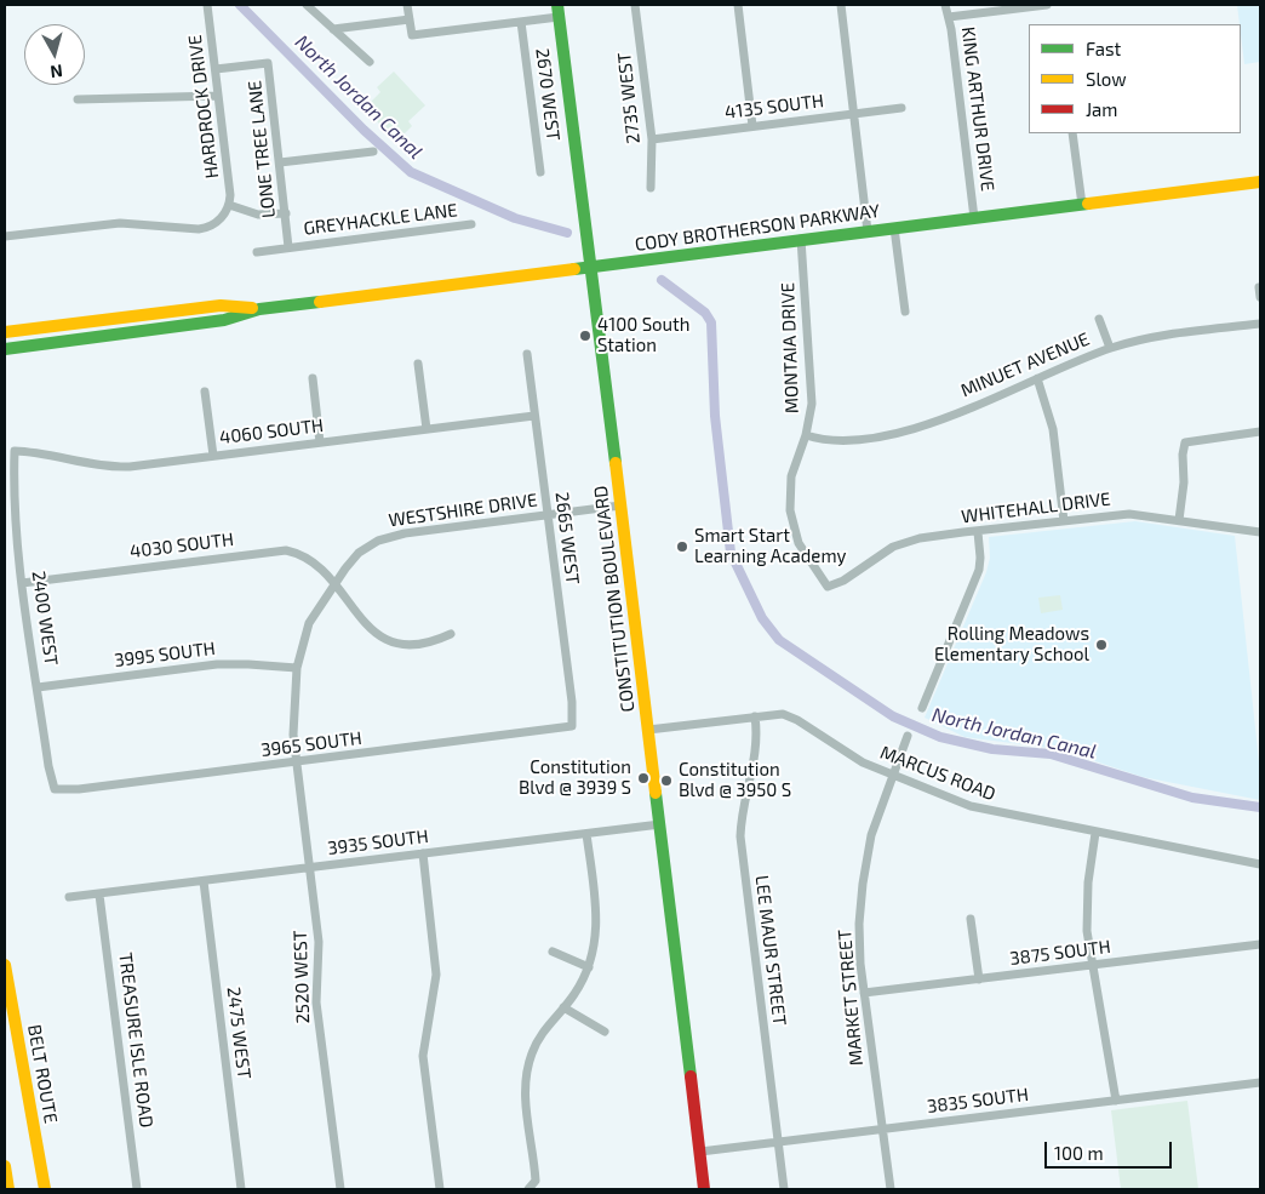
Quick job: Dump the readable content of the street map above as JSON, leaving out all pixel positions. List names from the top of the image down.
{
  "streets": {
    "main road": ["CODY BROTHERSON PARKWAY", "CONSTITUTION BOULEVARD", "BELT ROUTE"],
    "street": [
      "2670 WEST",
      "2735 WEST",
      "HARDROCK DRIVE",
      "4135 SOUTH",
      "KING ARTHUR DRIVE",
      "LONE TREE LANE",
      "GREYHACKLE LANE",
      "MONTAIA DRIVE",
      "MINUET AVENUE",
      "4060 SOUTH",
      "WHITEHALL DRIVE",
      "WESTSHIRE DRIVE",
      "2665 WEST",
      "4030 SOUTH",
      "2400 WEST",
      "3995 SOUTH",
      "3965 SOUTH",
      "MARCUS ROAD",
      "3935 SOUTH",
      "LEE MAUR STREET",
      "3875 SOUTH",
      "2520 WEST",
      "MARKET STREET",
      "2475 WEST",
      "TREASURE ISLE ROAD",
      "3835 SOUTH"
    ]
  },
  "crossings": [
    ["2735 WEST", "4135 SOUTH"],
    ["HARDROCK DRIVE", "LONE TREE LANE"],
    ["KING ARTHUR DRIVE", "CODY BROTHERSON PARKWAY"],
    ["LONE TREE LANE", "GREYHACKLE LANE"],
    ["CODY BROTHERSON PARKWAY", "MONTAIA DRIVE"],
    ["CODY BROTHERSON PARKWAY", "CONSTITUTION BOULEVARD"],
    ["MONTAIA DRIVE", "MINUET AVENUE"],
    ["MONTAIA DRIVE", "WHITEHALL DRIVE"],
    ["4060 SOUTH", "2665 WEST"],
    ["4060 SOUTH", "2400 WEST"],
    ["WESTSHIRE DRIVE", "2665 WEST"],
    ["WESTSHIRE DRIVE", "4030 SOUTH"],
    ["WESTSHIRE DRIVE", "CONSTITUTION BOULEVARD"],
    ["WESTSHIRE DRIVE", "3995 SOUTH"],
    ["WESTSHIRE DRIVE", "3965 SOUTH"],
    ["WESTSHIRE DRIVE", "2520 WEST"],
    ["2665 WEST", "3965 SOUTH"],
    ["4030 SOUTH", "2400 WEST"],
    ["CONSTITUTION BOULEVARD", "MARCUS ROAD"],
    ["CONSTITUTION BOULEVARD", "3935 SOUTH"],
    ["CONSTITUTION BOULEVARD", "3835 SOUTH"],
    ["2400 WEST", "3995 SOUTH"],
    ["2400 WEST", "3965 SOUTH"],
    ["3965 SOUTH", "2520 WEST"],
    ["MARCUS ROAD", "LEE MAUR STREET"],
    ["MARCUS ROAD", "MARKET STREET"],
    ["3935 SOUTH", "2520 WEST"],
    ["3935 SOUTH", "2475 WEST"],
    ["3935 SOUTH", "TREASURE ISLE ROAD"],
    ["LEE MAUR STREET", "3835 SOUTH"],
    ["3875 SOUTH", "MARKET STREET"],
    ["MARKET STREET", "3835 SOUTH"]
  ],
  "water": ["North Jordan Canal"],
  "places": [
    "4100 South Station",
    "Smart Start Learning Academy",
    "Rolling Meadows Elementary School",
    "Constitution Blvd @ 3939 S",
    "Constitution Blvd @ 3950 S"
  ],
  "legend": ["Fast", "Slow", "Jam"],
  "scale_bar": "100 m",
  "north": "bottom"
}
